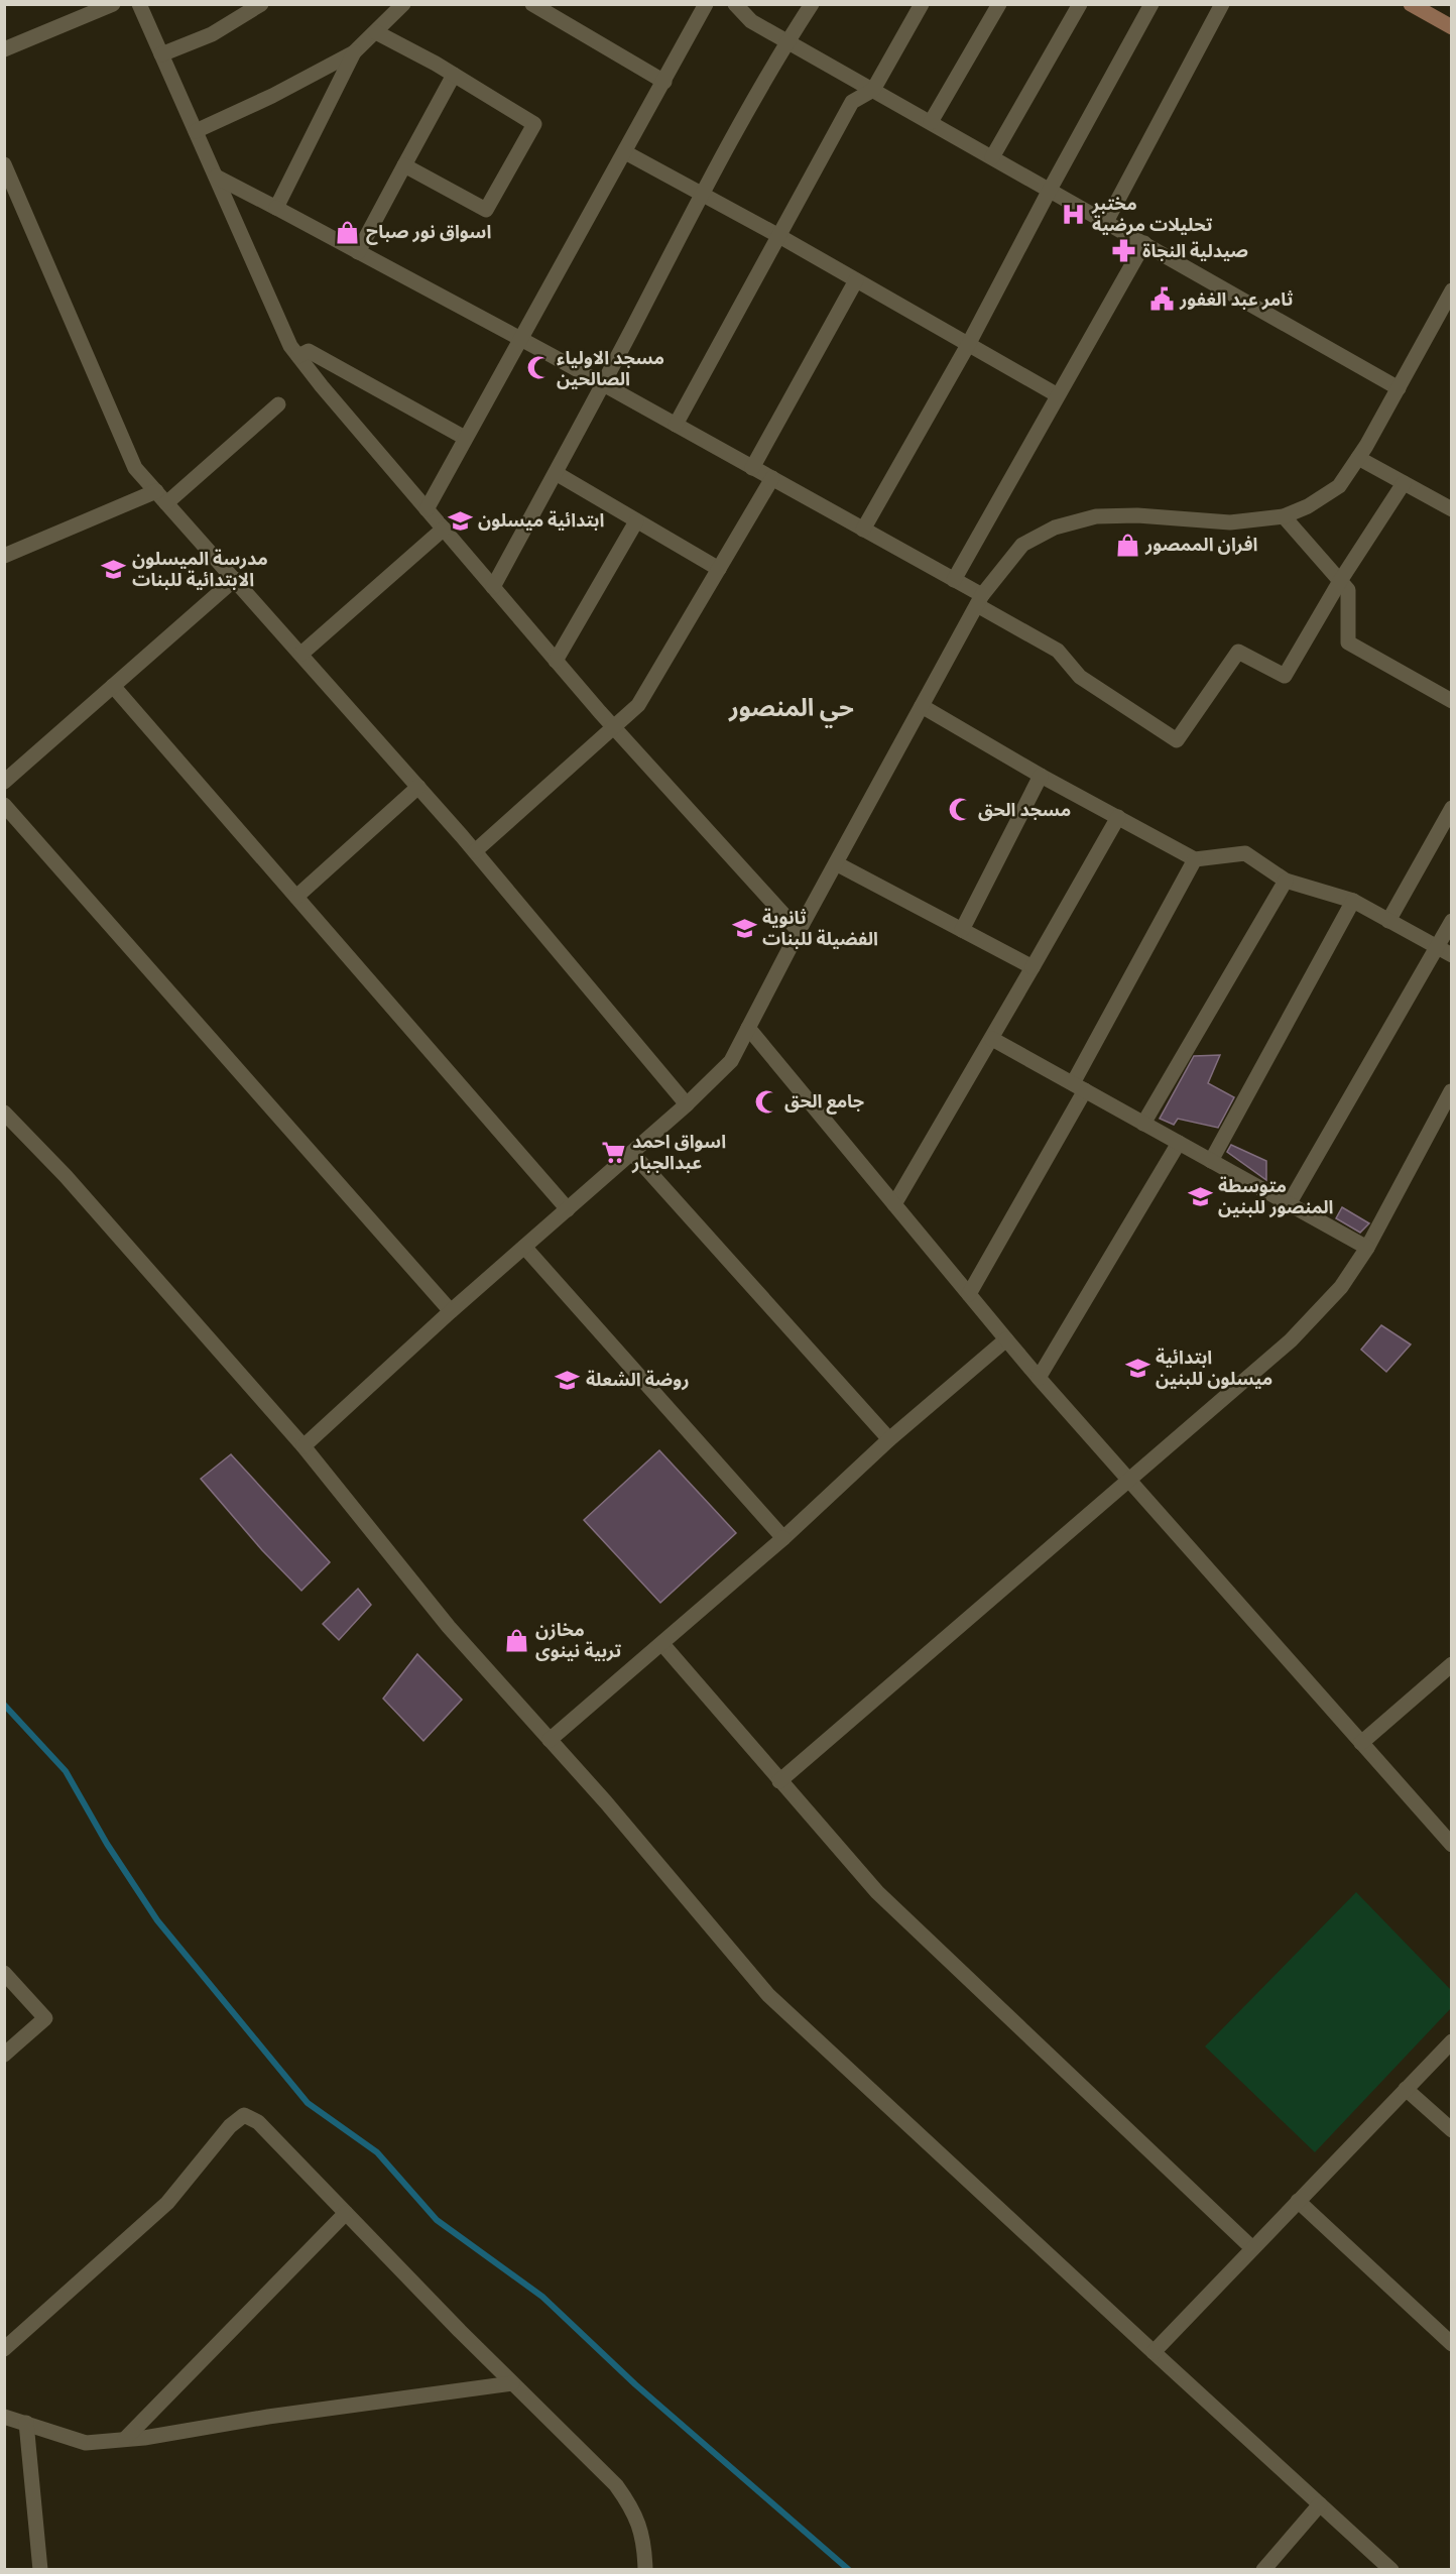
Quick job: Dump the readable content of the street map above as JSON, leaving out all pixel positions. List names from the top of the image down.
{
  "districts": ["حي المنصور"],
  "places": {
    "hospital": ["مختبر تحليلات مرضية"],
    "shop": ["اسواق نور صباح", "افران الممصور", "مخازن تربية نينوى"],
    "pharmacy": ["صيدلية النجاة"],
    "public building": ["ثامر عبد الغفور"],
    "mosque": ["مسجد الاولياء الصالحين", "مسجد الحق", "جامع الحق"],
    "school or university": [
      "ابتدائية ميسلون",
      "مدرسة الميسلون الابتدائية للبنات",
      "ثانوية الفضيلة للبنات",
      "متوسطة المنصور للبنين",
      "ابتدائية ميسلون للبنين",
      "روضة الشعلة"
    ],
    "supermarket": ["اسواق احمد عبدالجبار"]
  }
}
